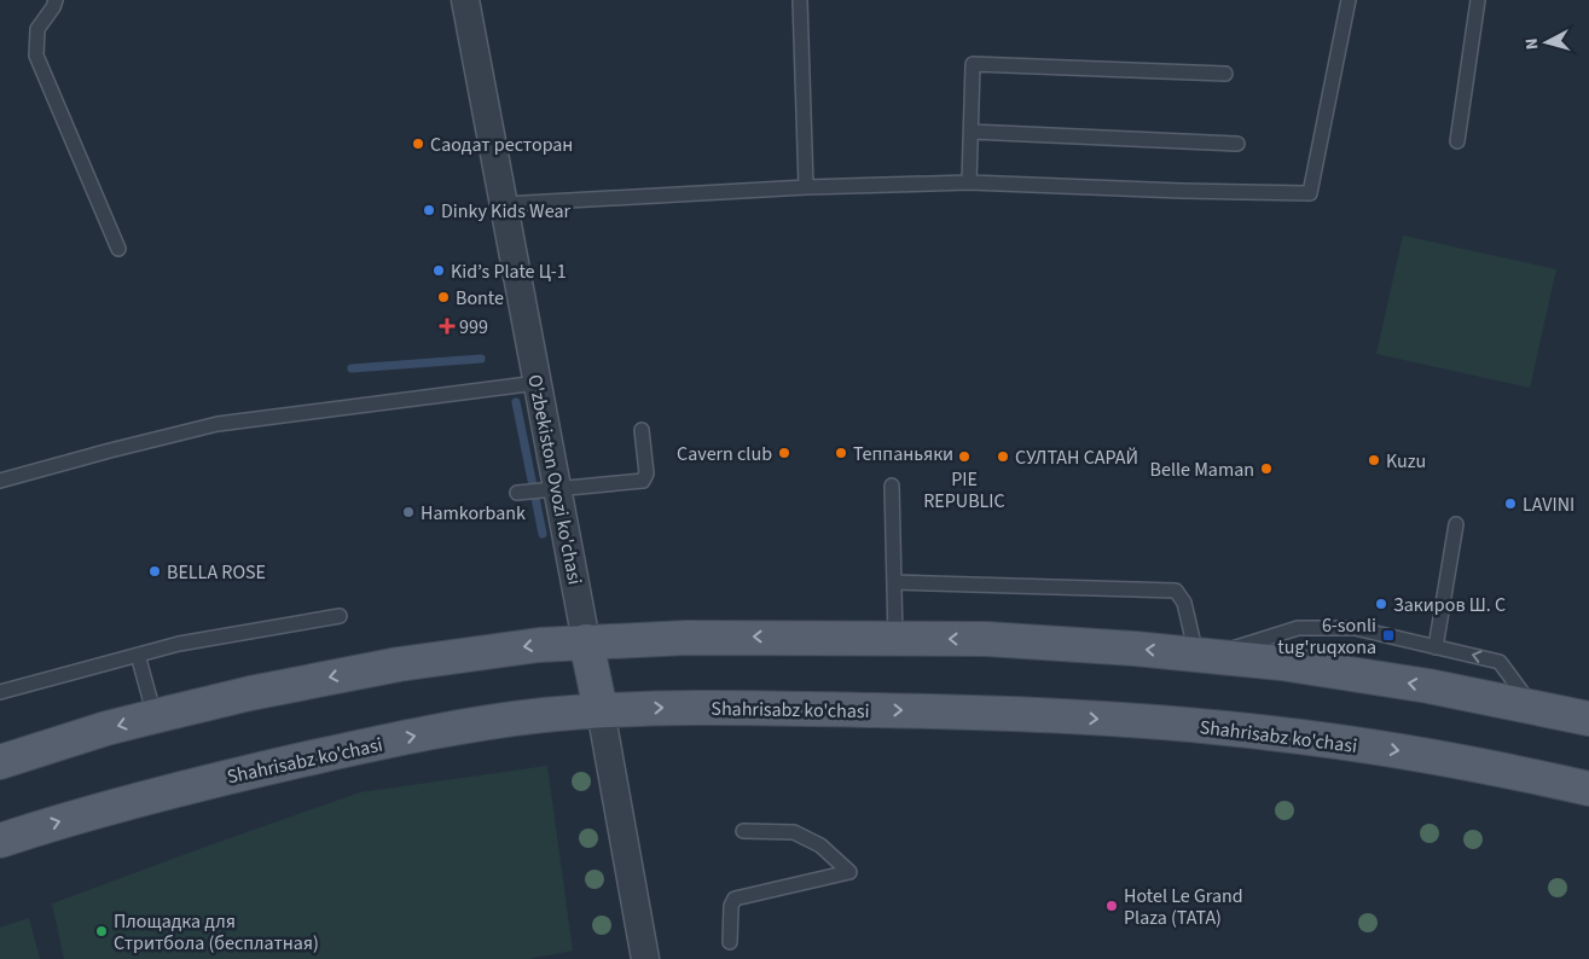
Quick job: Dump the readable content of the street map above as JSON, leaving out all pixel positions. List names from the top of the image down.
{
  "streets": {
    "main road": ["O'zbekiston Ovozi ko'chasi", "Shahrisabz ko'chasi"]
  },
  "crossings": [
    ["O'zbekiston Ovozi ko'chasi", "Shahrisabz ko'chasi"]
  ],
  "places": {
    "other": [
      "Саодат ресторан",
      "Dinky Kids Wear",
      "Kid’s Plate Ц-1",
      "Bonte",
      "Cavern club",
      "Теппаньяки",
      "PIE REPUBLIC",
      "СУЛТАН САРАЙ",
      "Kuzu",
      "Belle Maman",
      "LAVINI",
      "Hamkorbank",
      "BELLA ROSE",
      "Закиров Ш. С",
      "Hotel Le Grand Plaza (TATA)",
      "Площадка для Стритбола (бесплатная)"
    ],
    "health": ["999"],
    "transit": ["6-sonli tug'ruqxona"]
  },
  "north": "left"
}
